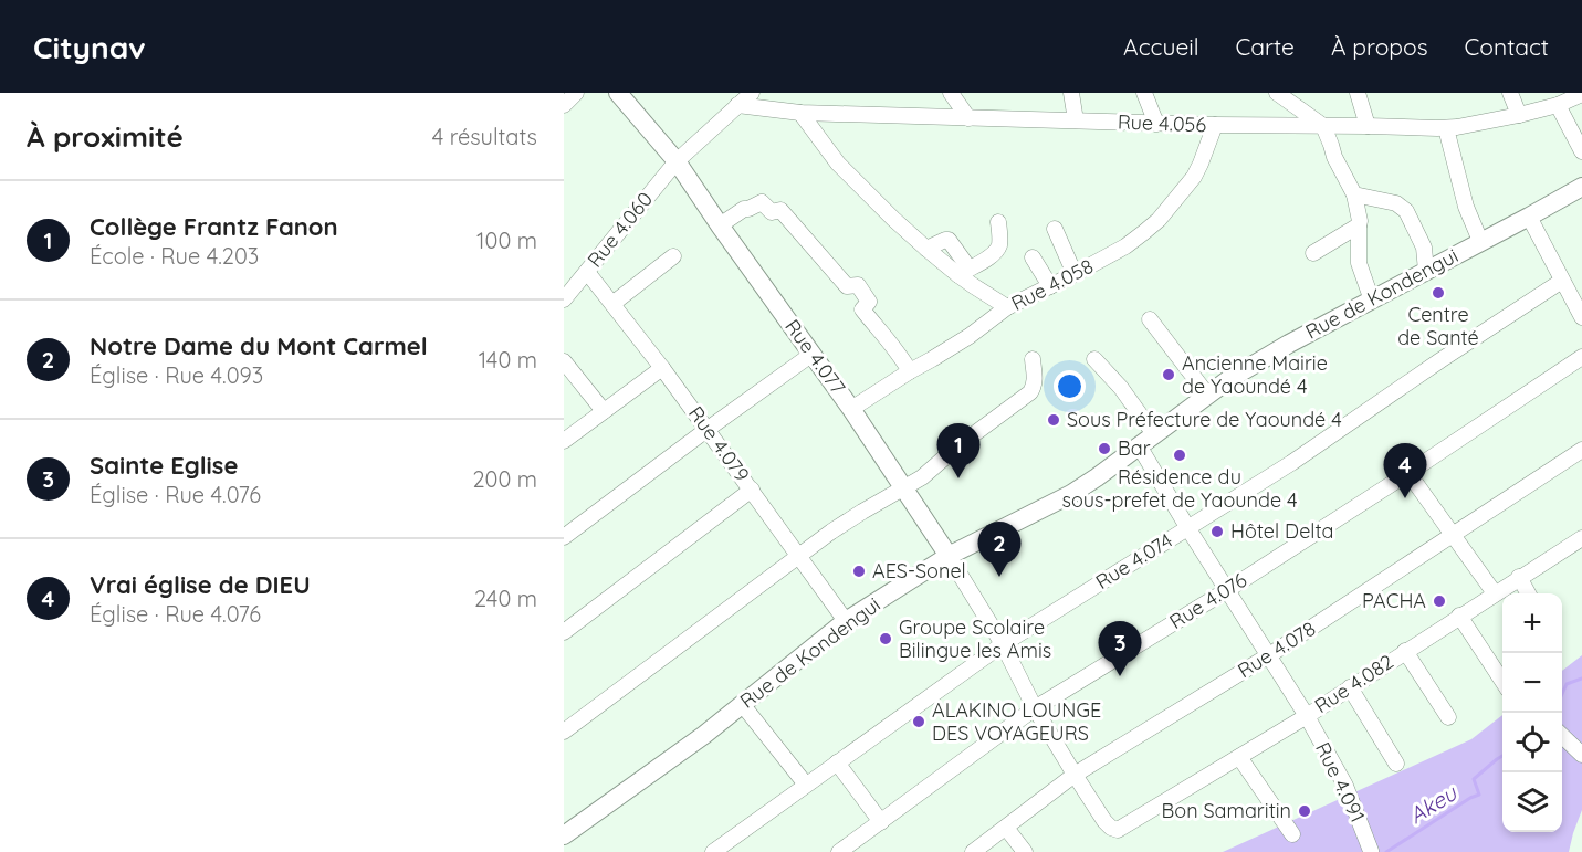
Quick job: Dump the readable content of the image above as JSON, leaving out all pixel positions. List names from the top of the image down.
{
  "streets": {
    "main road": ["Rue de Kondengui", "Rue 4.077"],
    "street": [
      "Rue 4.056",
      "Rue 4.060",
      "Rue 4.058",
      "Rue 4.079",
      "Rue 4.074",
      "Rue 4.076",
      "Rue 4.078",
      "Rue 4.082",
      "Rue 4.091"
    ]
  },
  "crossings": [
    ["Rue 4.056", "Rue 4.060"],
    ["Rue 4.056", "Rue 4.058"],
    ["Rue 4.060", "Rue 4.077"],
    ["Rue 4.060", "Rue 4.079"],
    ["Rue 4.058", "Rue 4.077"],
    ["Rue de Kondengui", "Rue 4.077"],
    ["Rue de Kondengui", "Rue 4.079"],
    ["Rue de Kondengui", "Rue 4.091"],
    ["Rue 4.074", "Rue 4.091"],
    ["Rue 4.076", "Rue 4.091"],
    ["Rue 4.078", "Rue 4.082"],
    ["Rue 4.078", "Rue 4.091"],
    ["Rue 4.082", "Rue 4.091"]
  ],
  "water": ["Akeu"],
  "places": [
    "Centre de Santé",
    "Ancienne Mairie de Yaoundé 4",
    "Sous Préfecture de Yaoundé 4",
    "Bar",
    "Résidence du sous-prefet de Yaounde 4",
    "Hôtel Delta",
    "AES-Sonel",
    "PACHA",
    "Groupe Scolaire Bilingue les Amis",
    "ALAKINO LOUNGE DES VOYAGEURS",
    "Bon Samaritin"
  ],
  "page": {
    "header": "Citynav",
    "nav": [
      "Accueil",
      "Carte",
      "À propos",
      "Contact"
    ],
    "heading": ["À proximité", "4 résultats"],
    "list": [
      {
        "mark": "1",
        "name": "Collège Frantz Fanon",
        "note": "École · Rue 4.203",
        "value": "100 m"
      },
      {
        "mark": "2",
        "name": "Notre Dame du Mont Carmel",
        "note": "Église · Rue 4.093",
        "value": "140 m"
      },
      {
        "mark": "3",
        "name": "Sainte Eglise",
        "note": "Église · Rue 4.076",
        "value": "200 m"
      },
      {
        "mark": "4",
        "name": "Vrai église de DIEU",
        "note": "Église · Rue 4.076",
        "value": "240 m"
      }
    ],
    "pins": [
      "1",
      "4",
      "2",
      "3"
    ],
    "map_buttons": ["+", "−"]
  }
}
